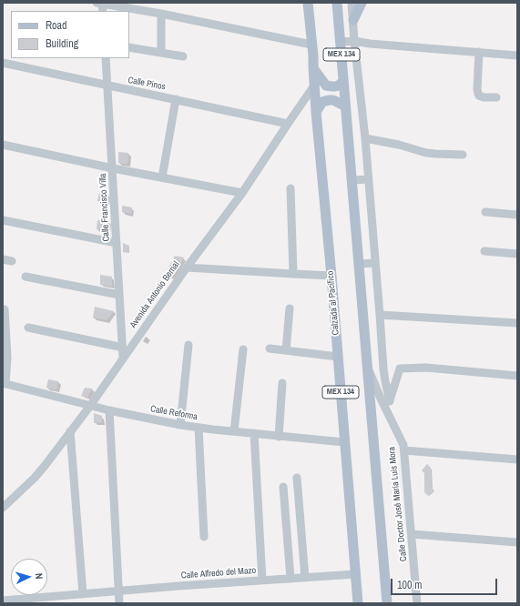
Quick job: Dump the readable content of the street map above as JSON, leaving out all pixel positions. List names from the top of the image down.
{
  "streets": {
    "main road": ["MEX 134", "Calzada al Pacífico"],
    "street": [
      "Calle Pinos",
      "Calle Francisco Villa",
      "Avenida Antonio Bernal",
      "Calle Reforma",
      "Calle Doctor José María Luis Mora",
      "Calle Alfredo del Mazo"
    ]
  },
  "crossings": [
    ["MEX 134", "Calle Doctor José María Luis Mora"],
    ["Calle Pinos", "Calle Francisco Villa"],
    ["Calle Pinos", "Avenida Antonio Bernal"],
    ["Calle Francisco Villa", "Avenida Antonio Bernal"],
    ["Avenida Antonio Bernal", "Calzada al Pacífico"],
    ["Avenida Antonio Bernal", "Calle Reforma"],
    ["Calzada al Pacífico", "Calle Reforma"],
    ["Calzada al Pacífico", "Calle Alfredo del Mazo"]
  ],
  "legend": ["Road", "Building"],
  "scale_bar": "100 m",
  "north": "right"
}
